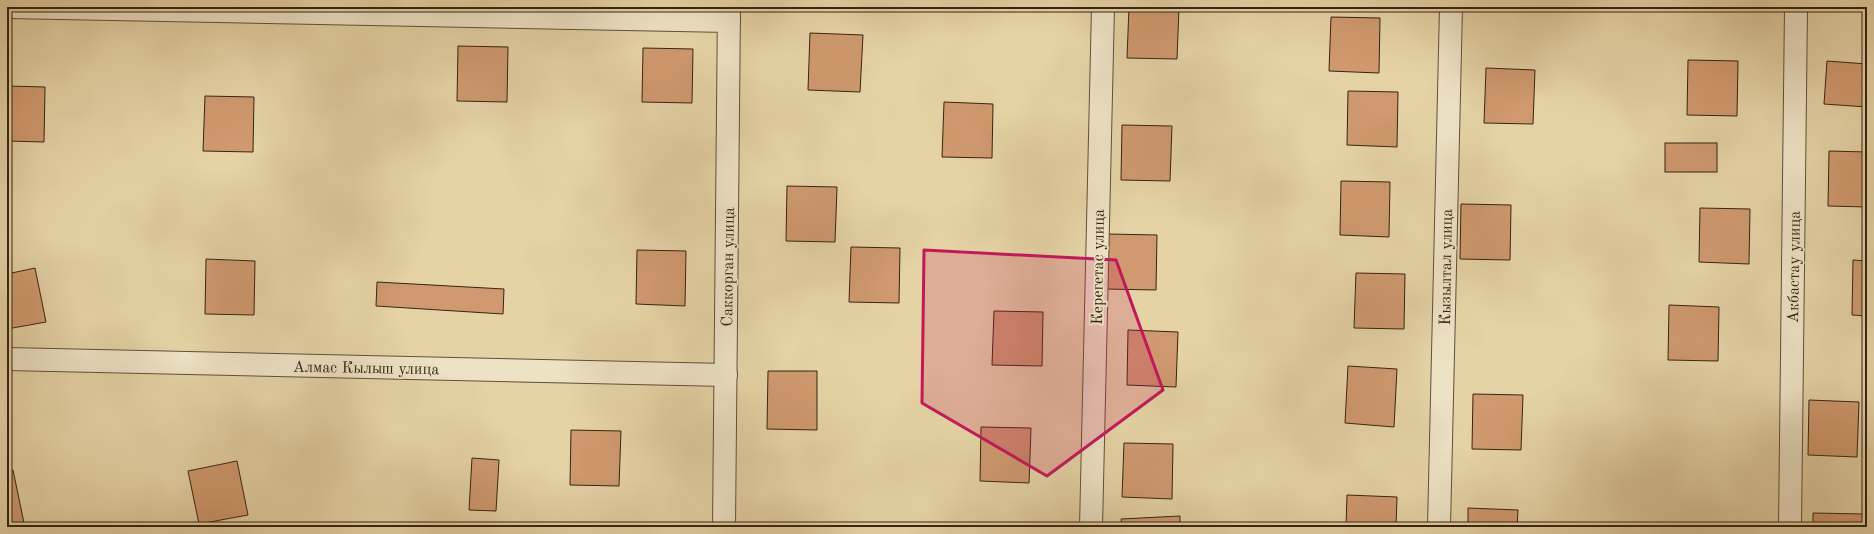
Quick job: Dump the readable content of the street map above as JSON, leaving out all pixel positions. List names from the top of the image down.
{
  "streets": {
    "street": [
      "Саккорган улица",
      "Керегетас улица",
      "Кызылтал улица",
      "Акбастау улица",
      "Алмас Кылыш улица"
    ]
  },
  "crossings": [
    ["Саккорган улица", "Алмас Кылыш улица"]
  ]
}
